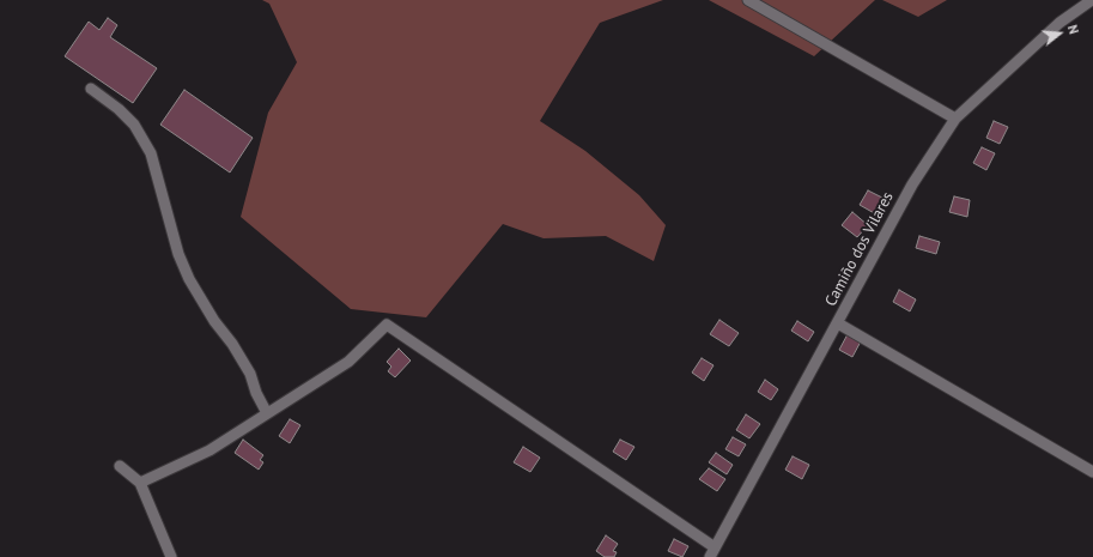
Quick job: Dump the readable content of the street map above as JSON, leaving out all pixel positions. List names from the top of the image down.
{
  "streets": {
    "street": ["Camiño dos Vilares"]
  },
  "north": "right"
}
